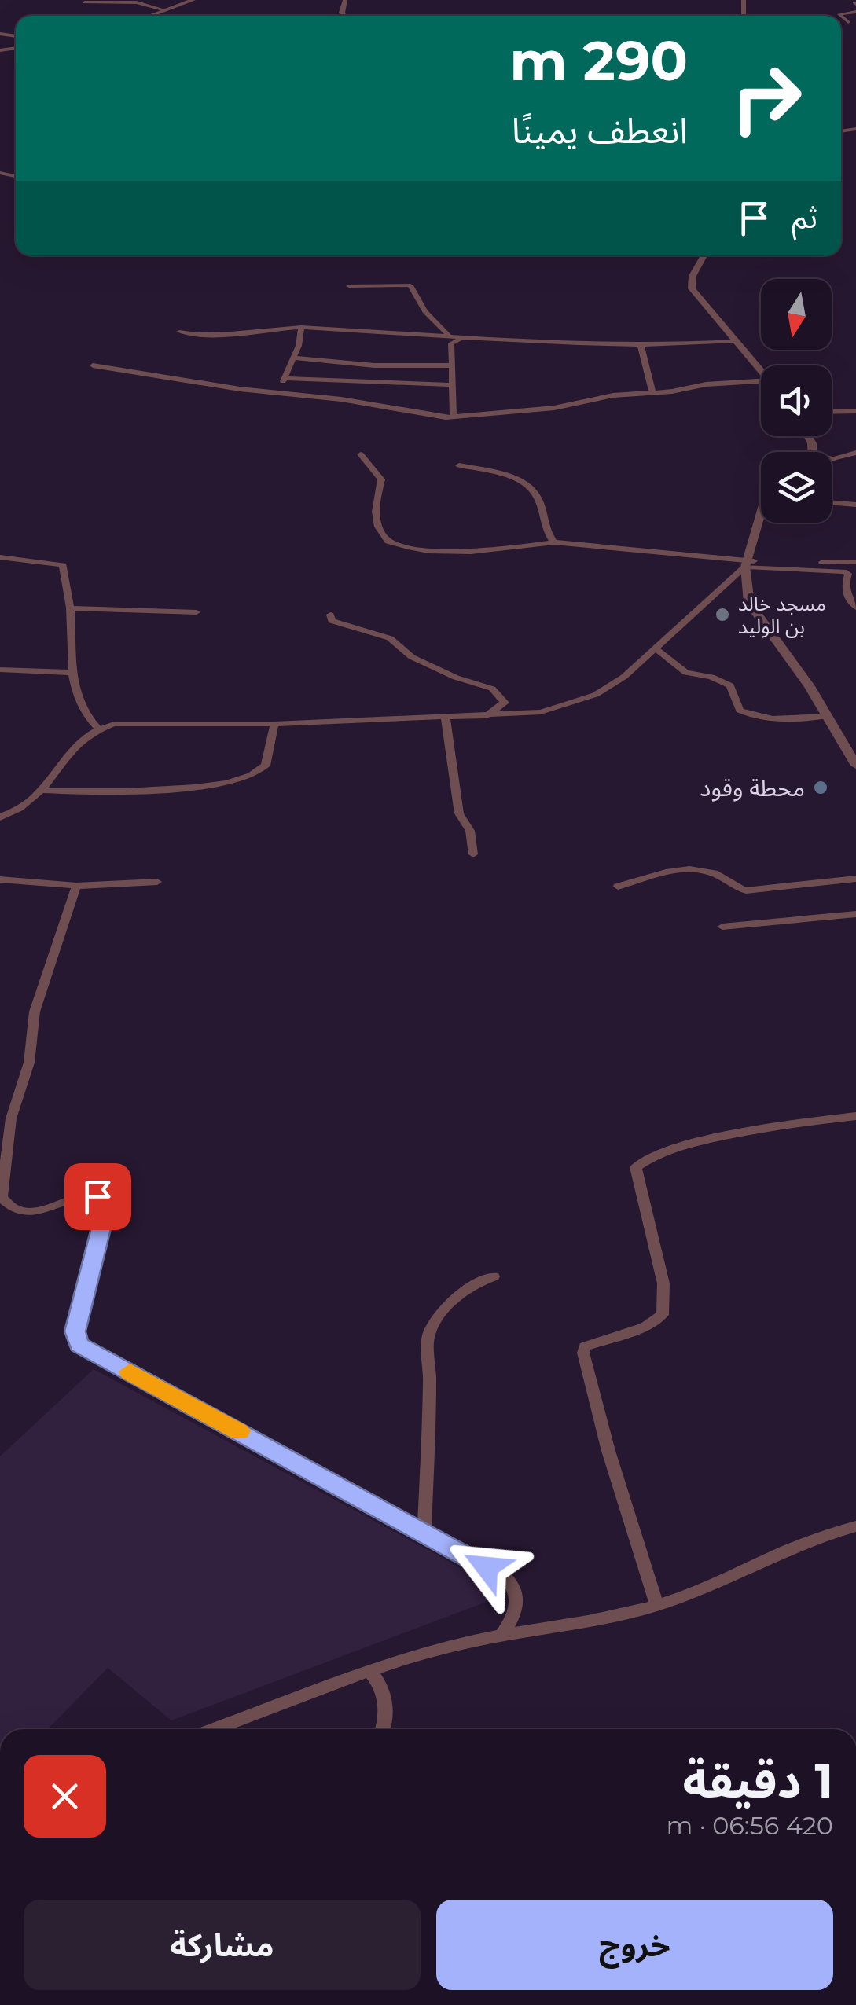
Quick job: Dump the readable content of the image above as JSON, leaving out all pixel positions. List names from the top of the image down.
{
  "places": ["مسجد خالد بن الوليد", "محطة وقود"],
  "north": "bottom",
  "page": {
    "turn": ["290 m", "انعطف يمينًا"],
    "then": "ثم",
    "heading": ["1 دقيقة", "420 m · 06:56"],
    "buttons": ["خروج", "مشاركة"]
  }
}
